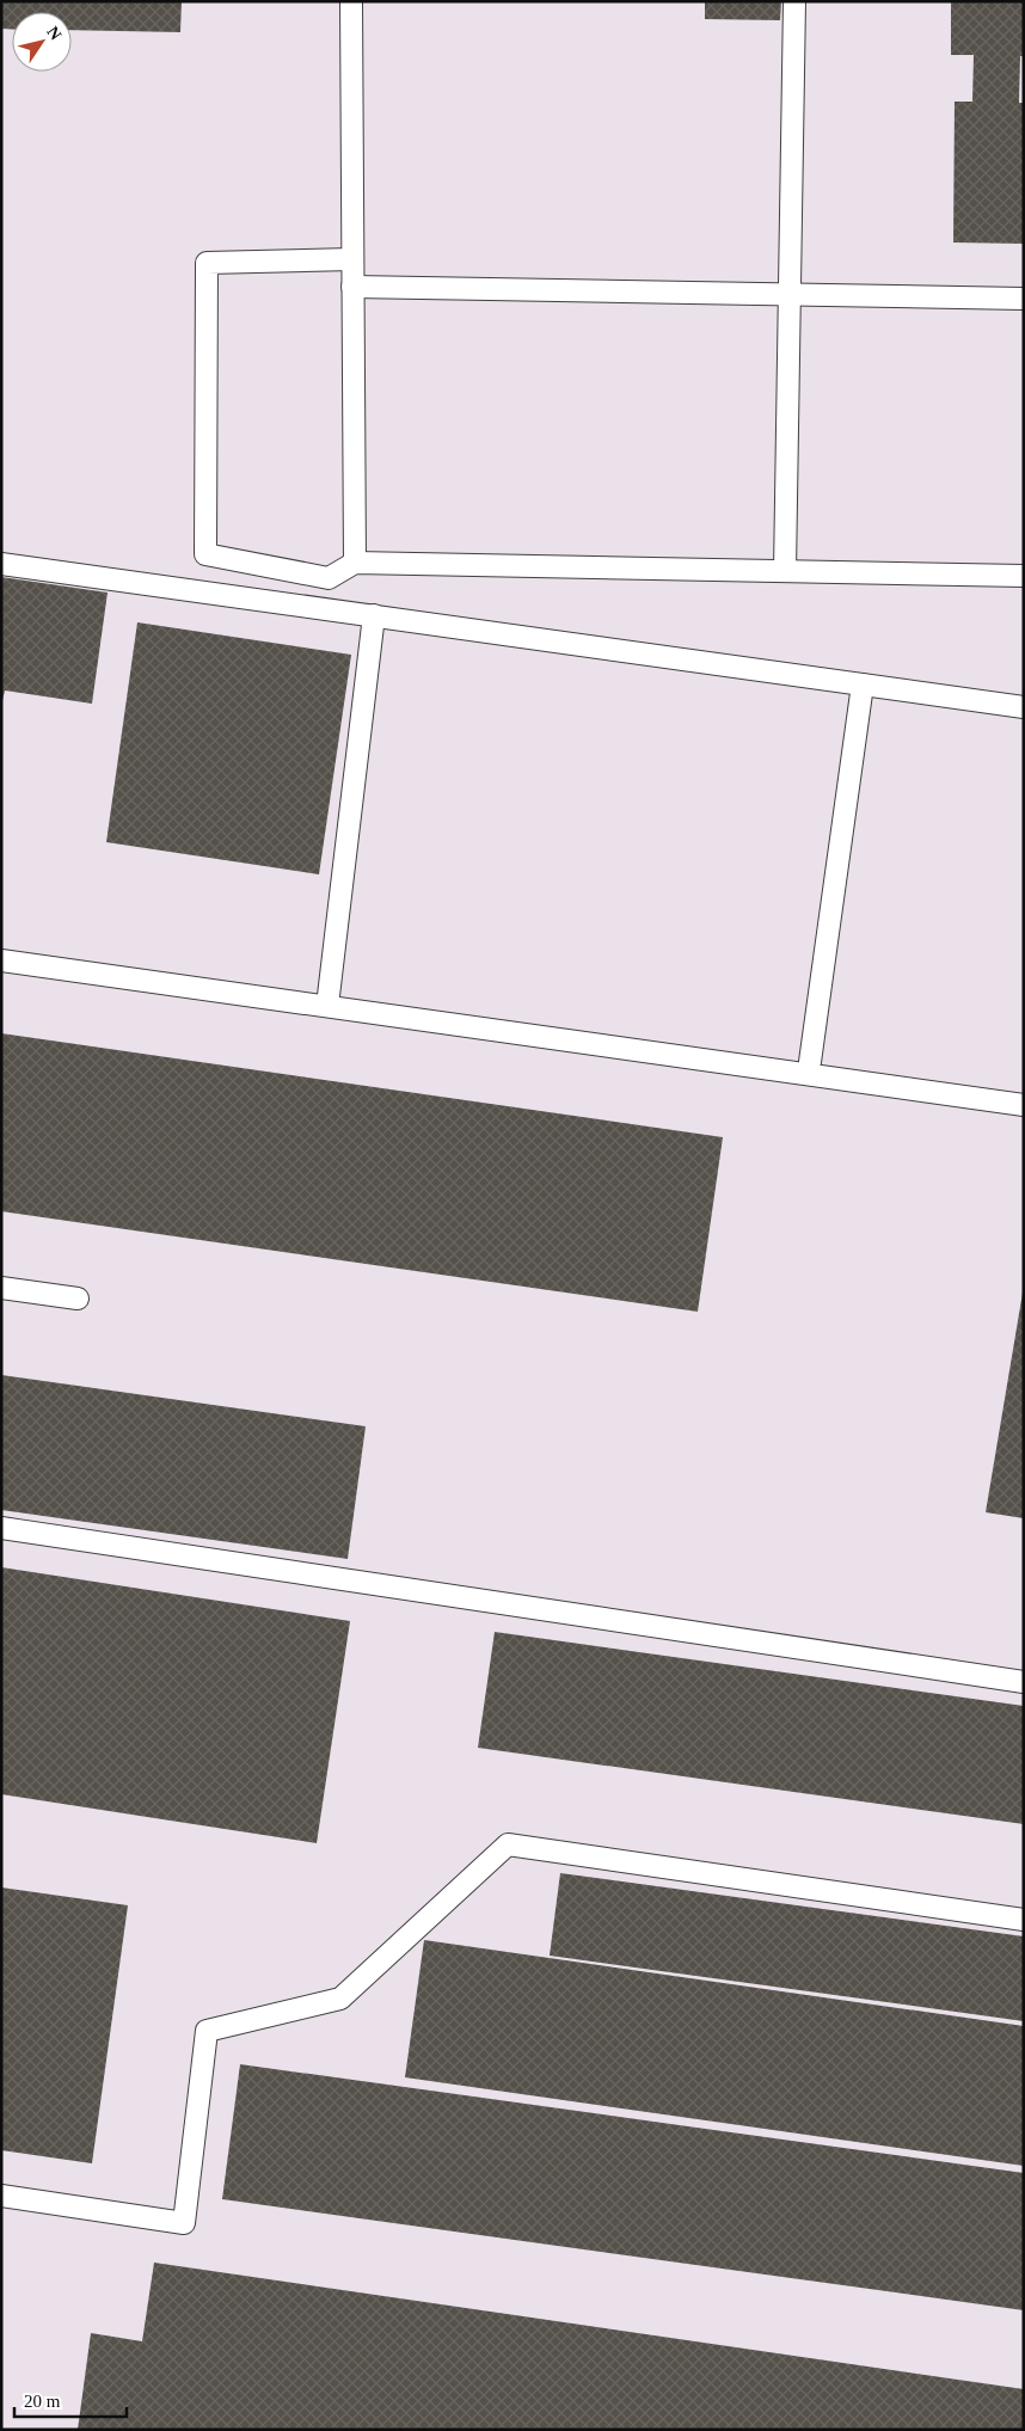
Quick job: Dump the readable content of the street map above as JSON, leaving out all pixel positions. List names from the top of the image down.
{
  "scale_bar": "20 m",
  "north": "top right"
}
